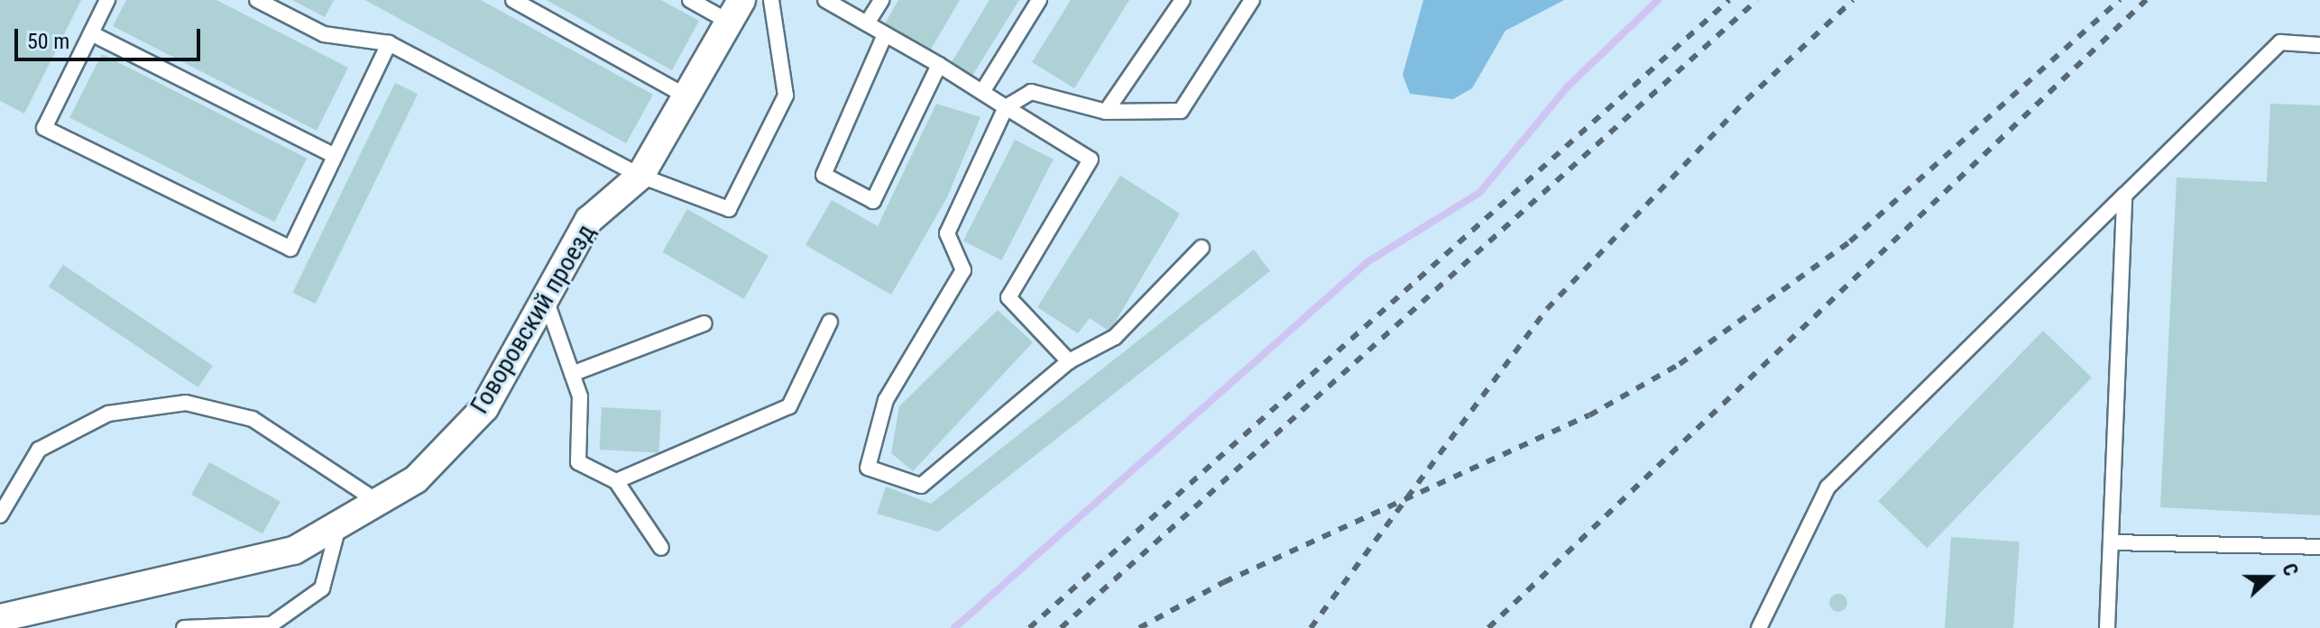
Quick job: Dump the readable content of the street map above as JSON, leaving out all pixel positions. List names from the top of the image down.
{
  "streets": {
    "street": ["Говоровский проезд"]
  },
  "scale_bar": "50 m",
  "north": "right"
}
